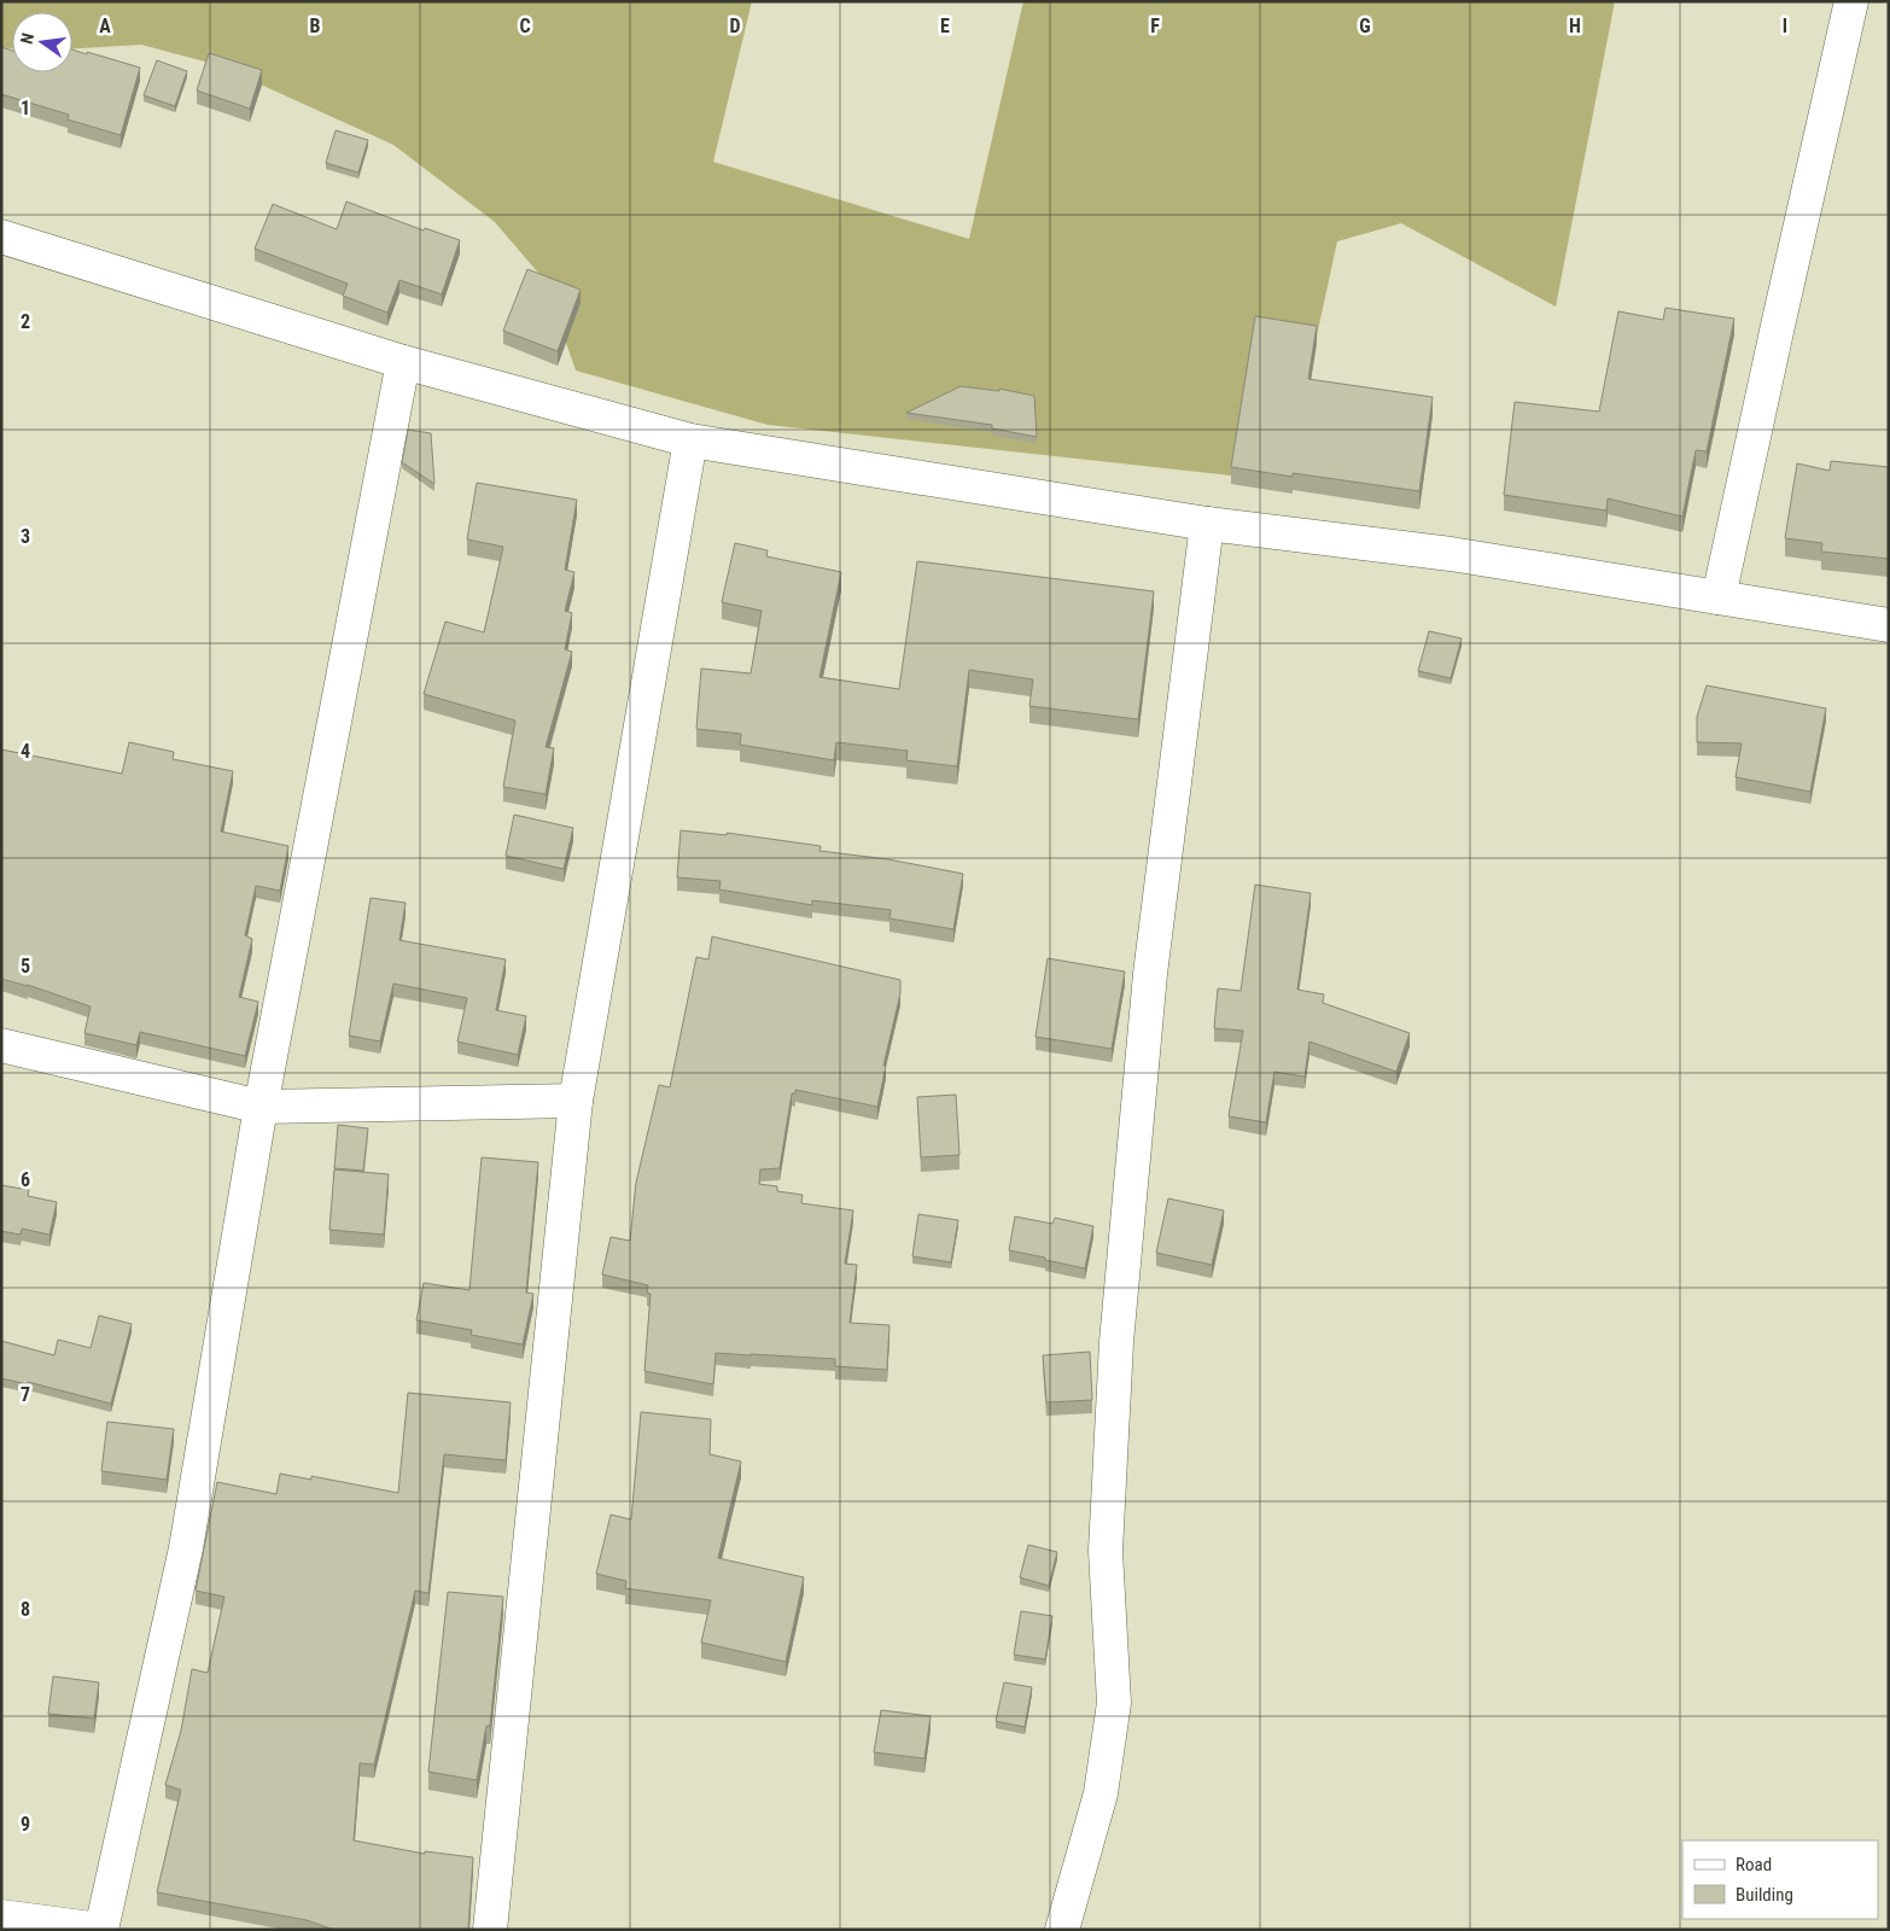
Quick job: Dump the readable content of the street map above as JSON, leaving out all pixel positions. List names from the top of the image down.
{
  "legend": ["Road", "Building"],
  "north": "left",
  "grid": {
    "columns": [
      "A",
      "B",
      "C",
      "D",
      "E",
      "F",
      "G",
      "H",
      "I"
    ],
    "rows": [
      "1",
      "2",
      "3",
      "4",
      "5",
      "6",
      "7",
      "8",
      "9"
    ]
  }
}
